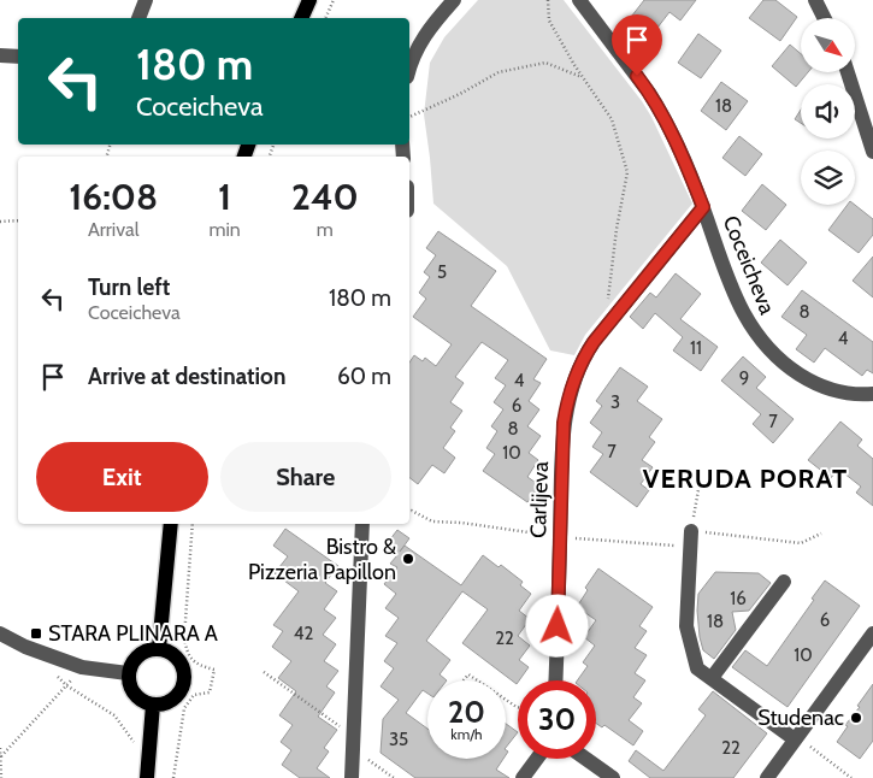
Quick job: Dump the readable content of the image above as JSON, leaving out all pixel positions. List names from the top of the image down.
{
  "streets": {
    "street": ["Coceicheva", "Carlijeva"]
  },
  "crossings": [
    ["Coceicheva", "Carlijeva"]
  ],
  "districts": ["VERUDA PORAT"],
  "places": {
    "other": ["Bistro & Pizzeria Papillon", "Studenac"],
    "transit": ["STARA PLINARA A"]
  },
  "house_numbers": [
    "18",
    "5",
    "8",
    "4",
    "11",
    "9",
    "4",
    "3",
    "6",
    "7",
    "8",
    "7",
    "10",
    "16",
    "6",
    "18",
    "42",
    "22",
    "10",
    "35",
    "22"
  ],
  "north": "bottom right",
  "page": {
    "turn": ["180 m", "Coceicheva"],
    "eta": [
      "16:08",
      "Arrival",
      "1",
      "min",
      "240",
      "m"
    ],
    "list": [
      {
        "name": "Turn left",
        "note": "Coceicheva",
        "value": "180 m"
      },
      {
        "name": "Arrive at destination",
        "value": "60 m"
      }
    ],
    "buttons": ["Exit", "Share"],
    "speed": "20 km/h",
    "limit": "30"
  }
}
